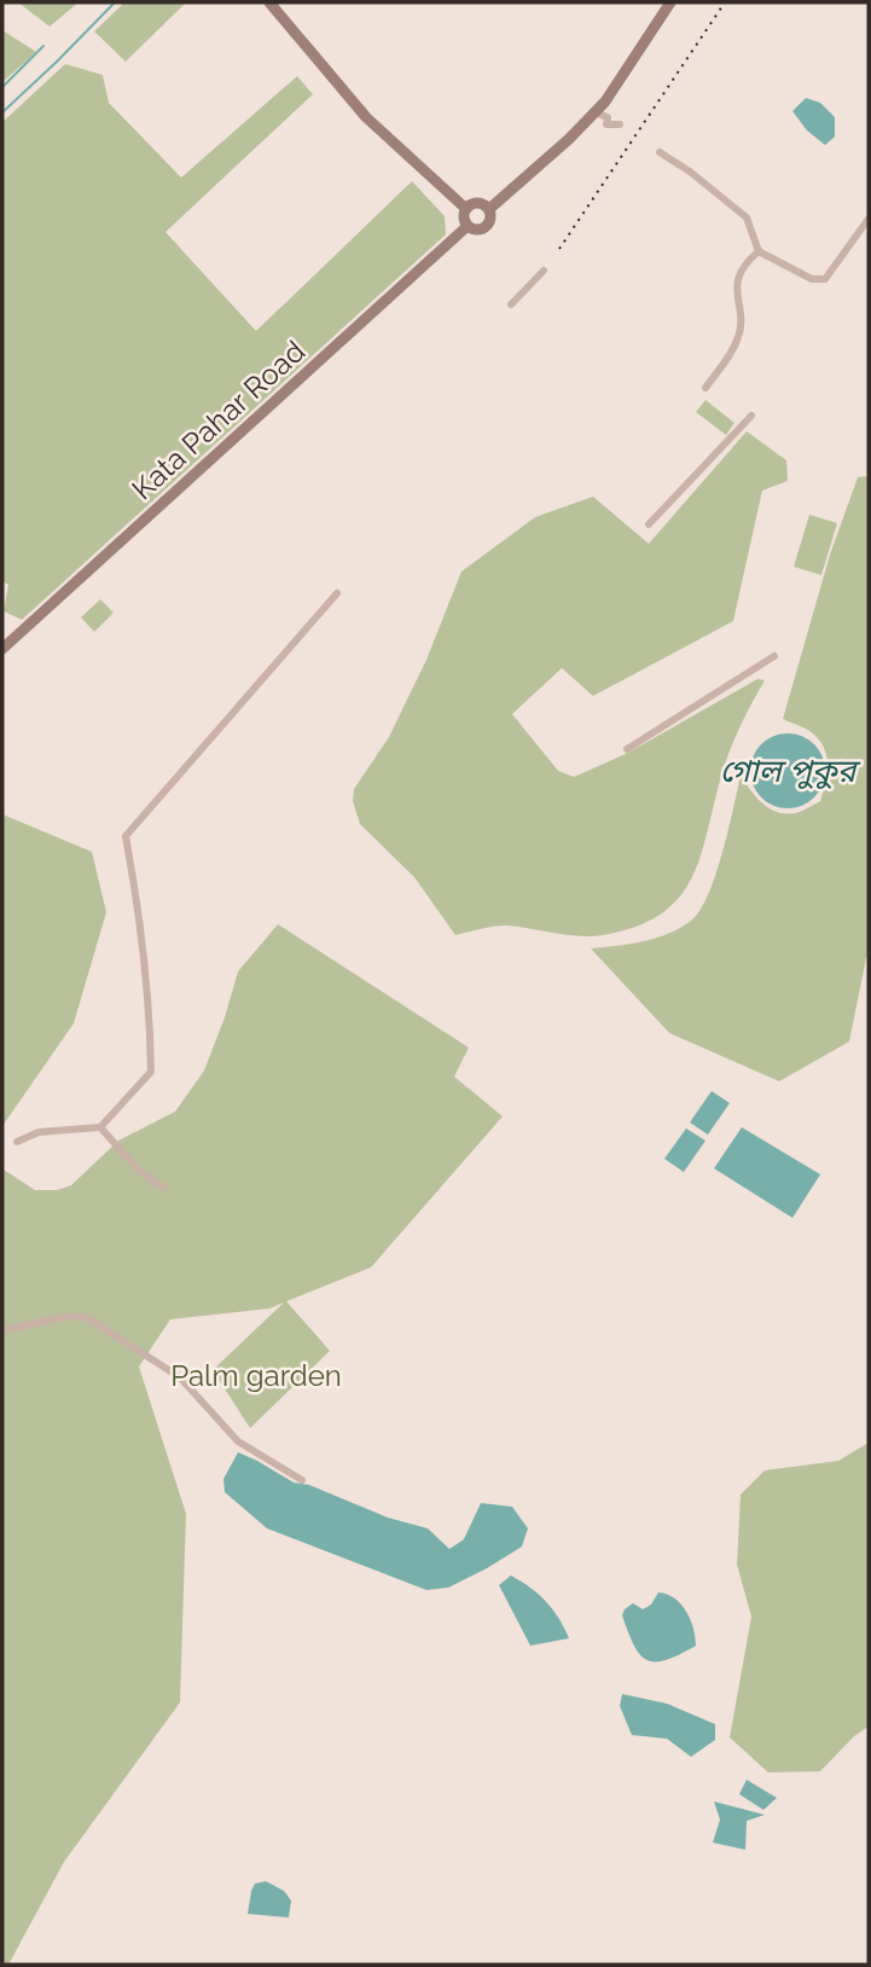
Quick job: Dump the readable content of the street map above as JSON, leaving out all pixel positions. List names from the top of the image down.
{
  "streets": {
    "street": ["Kata Pahar Road"]
  },
  "water": ["গোল পুকুর"],
  "parks": ["Palm garden"]
}
